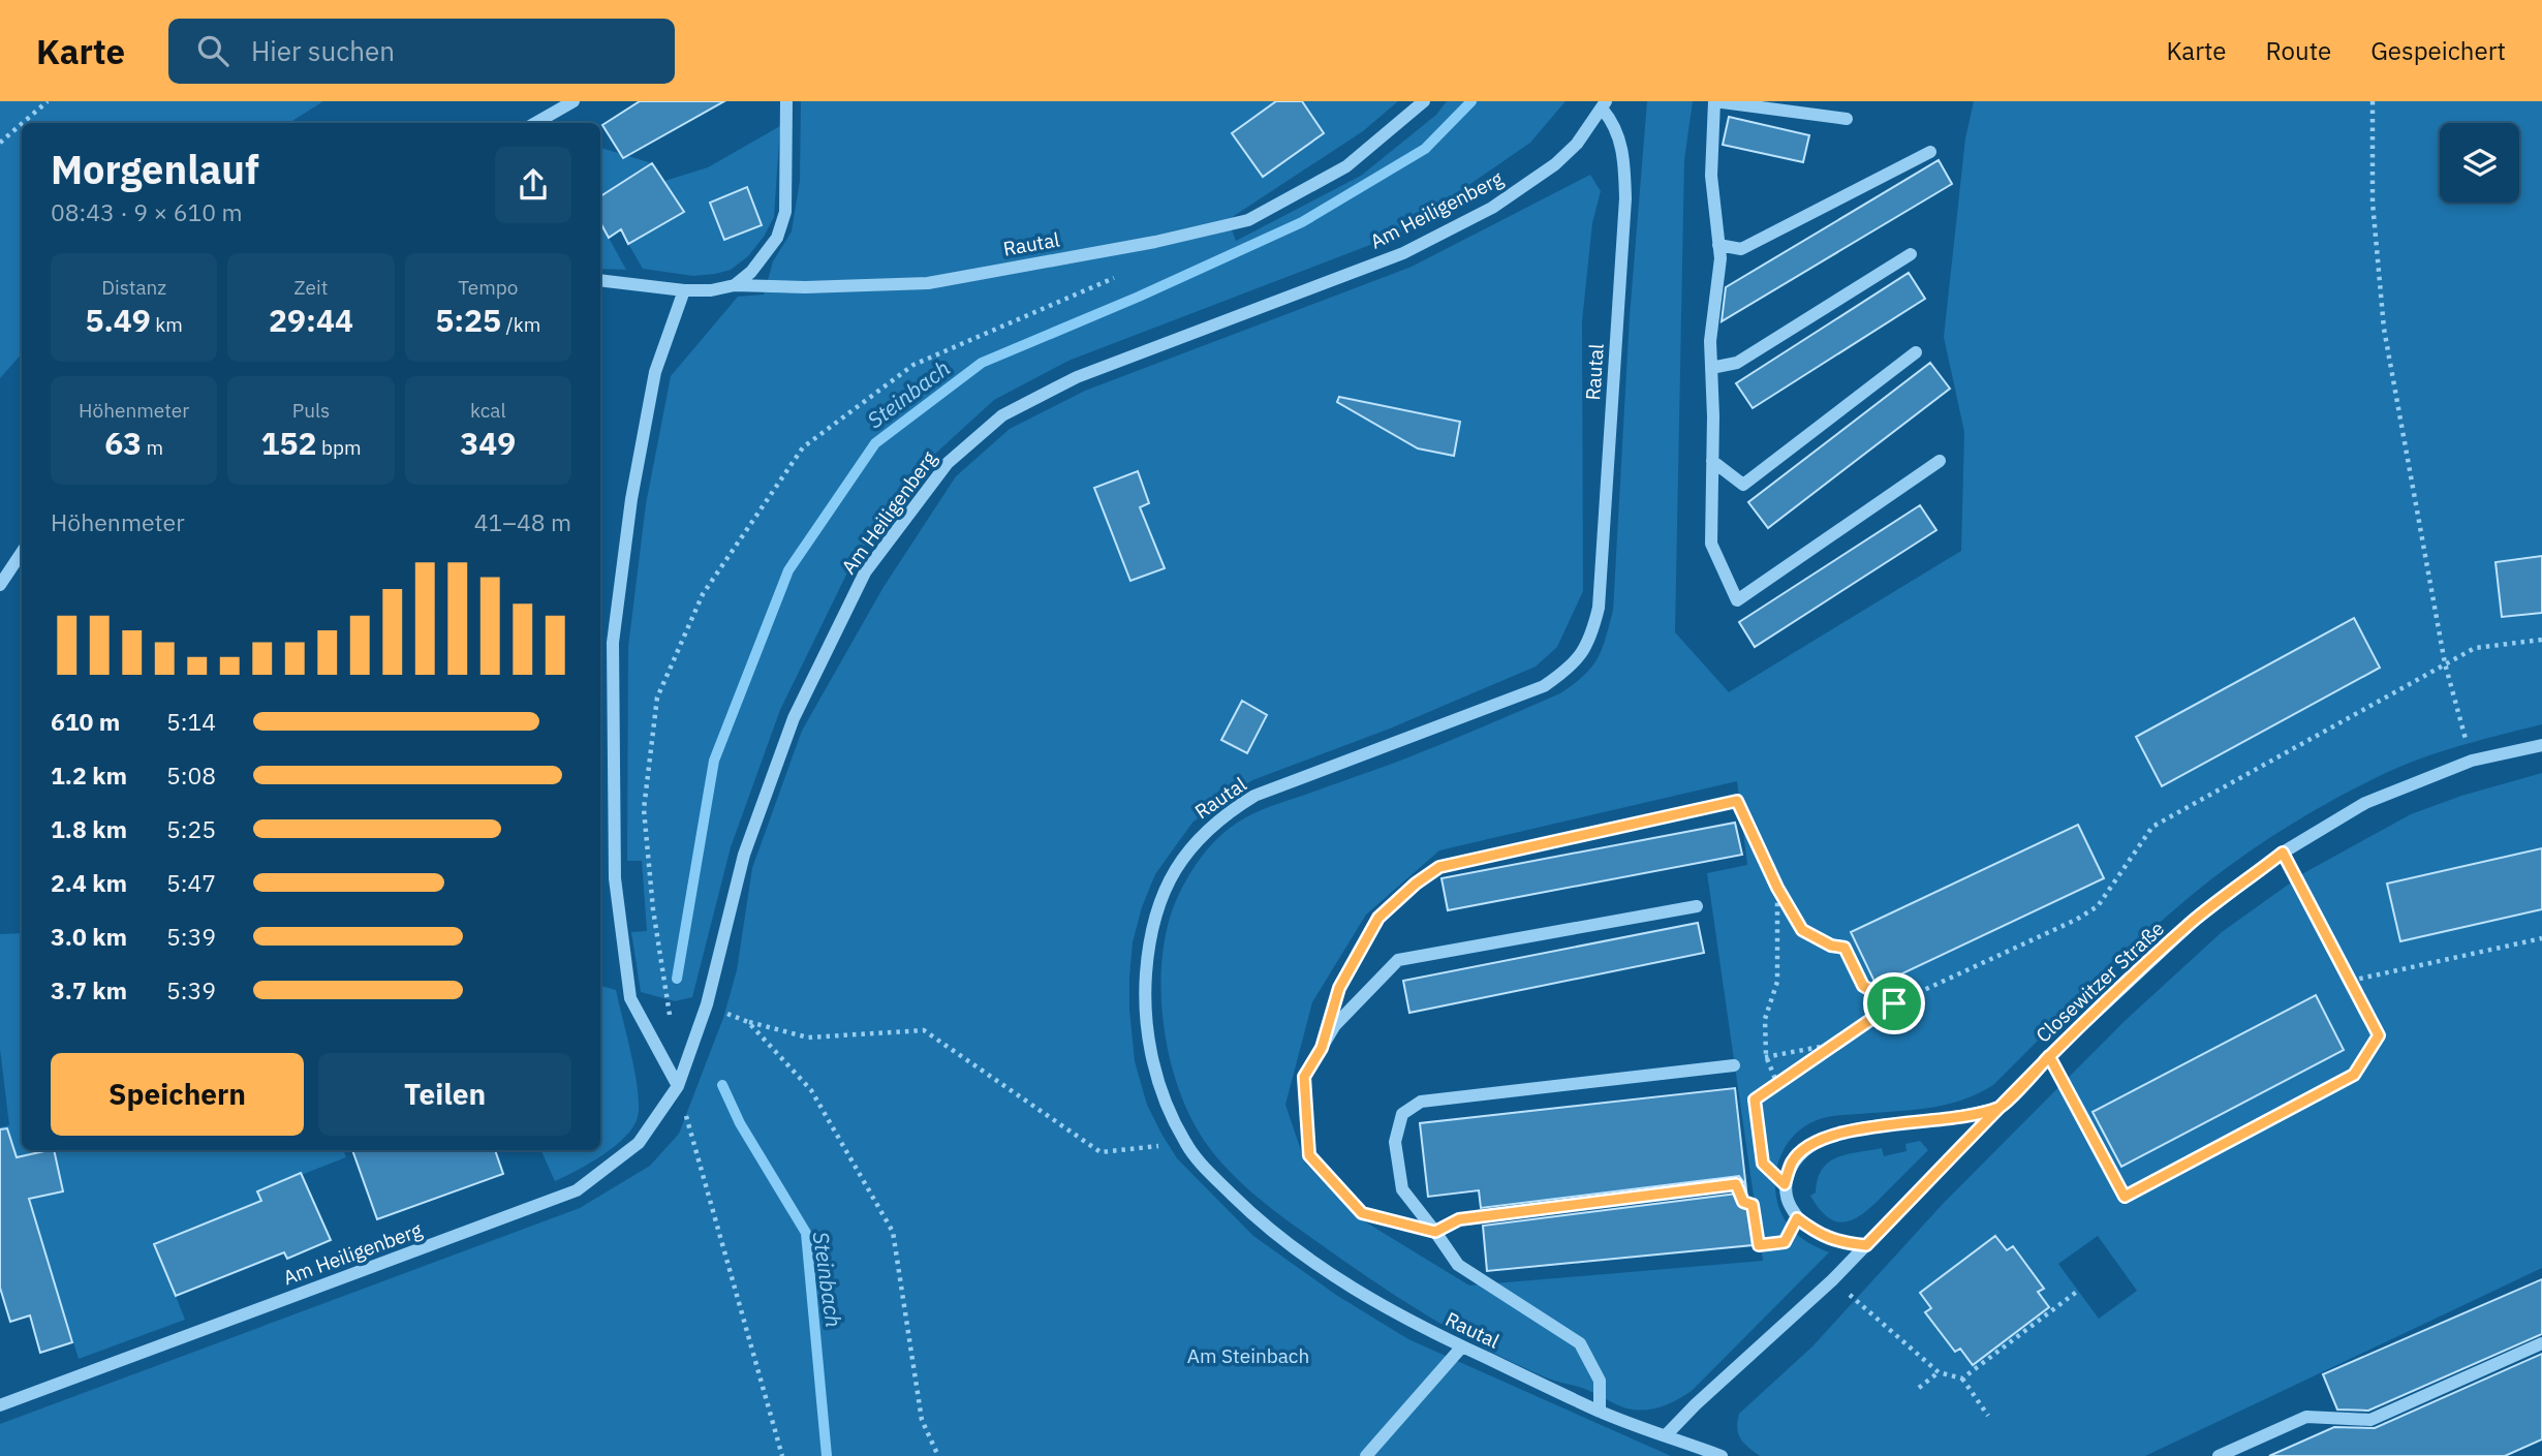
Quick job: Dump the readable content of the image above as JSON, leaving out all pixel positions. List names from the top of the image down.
{
  "streets": {
    "street": ["Am Heiligenberg", "Rautal", "Closewitzer Straße"]
  },
  "crossings": [
    ["Am Heiligenberg", "Rautal"],
    ["Rautal", "Closewitzer Straße"]
  ],
  "water": ["Steinbach"],
  "parks": ["Am Steinbach"],
  "page": {
    "header": "Karte",
    "search": "Hier suchen",
    "nav": ["Karte", "Route", "Gespeichert"],
    "heading": ["Morgenlauf", "08:43 · 9 × 610 m"],
    "stats": [
      ["Distanz", "5.49 km"],
      ["Zeit", "29:44"],
      ["Tempo", "5:25 /km"],
      ["Höhenmeter", "63 m"],
      ["Puls", "152 bpm"],
      ["kcal", "349"]
    ],
    "chart": ["Höhenmeter", "41–48 m"],
    "list": [
      {
        "name": "610 m",
        "note": "5:14"
      },
      {
        "name": "1.2 km",
        "note": "5:08"
      },
      {
        "name": "1.8 km",
        "note": "5:25"
      },
      {
        "name": "2.4 km",
        "note": "5:47"
      },
      {
        "name": "3.0 km",
        "note": "5:39"
      },
      {
        "name": "3.7 km",
        "note": "5:39"
      }
    ],
    "buttons": ["Speichern", "Teilen"]
  }
}
